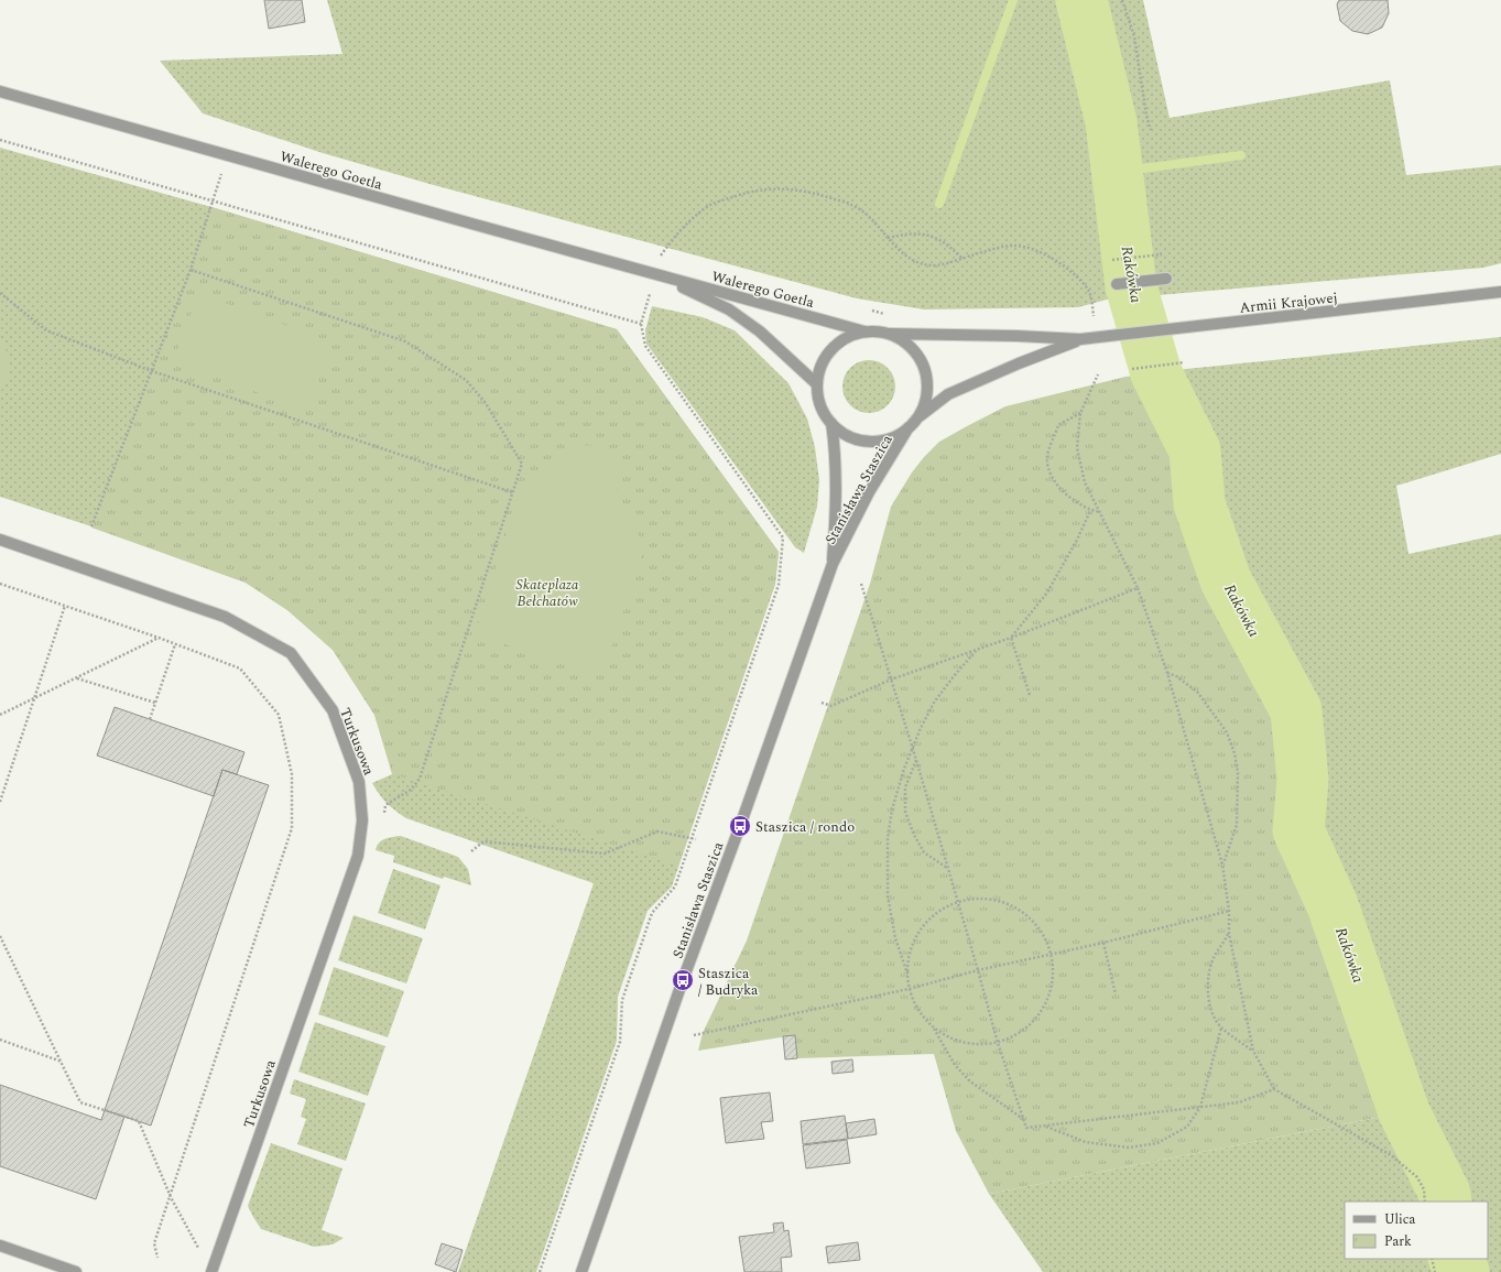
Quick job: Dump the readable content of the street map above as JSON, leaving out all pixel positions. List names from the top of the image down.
{
  "streets": {
    "street": [
      "Walerego Goetla",
      "Armii Krajowej",
      "Stanisława Staszica",
      "Turkusowa"
    ]
  },
  "crossings": [
    ["Walerego Goetla", "Armii Krajowej"],
    ["Walerego Goetla", "Stanisława Staszica"],
    ["Armii Krajowej", "Stanisława Staszica"]
  ],
  "water": ["Rakówka"],
  "parks": ["Skateplaza Bełchatów"],
  "places": {
    "bus stop": ["Staszica / rondo", "Staszica / Budryka"]
  },
  "legend": ["Ulica", "Park"]
}
